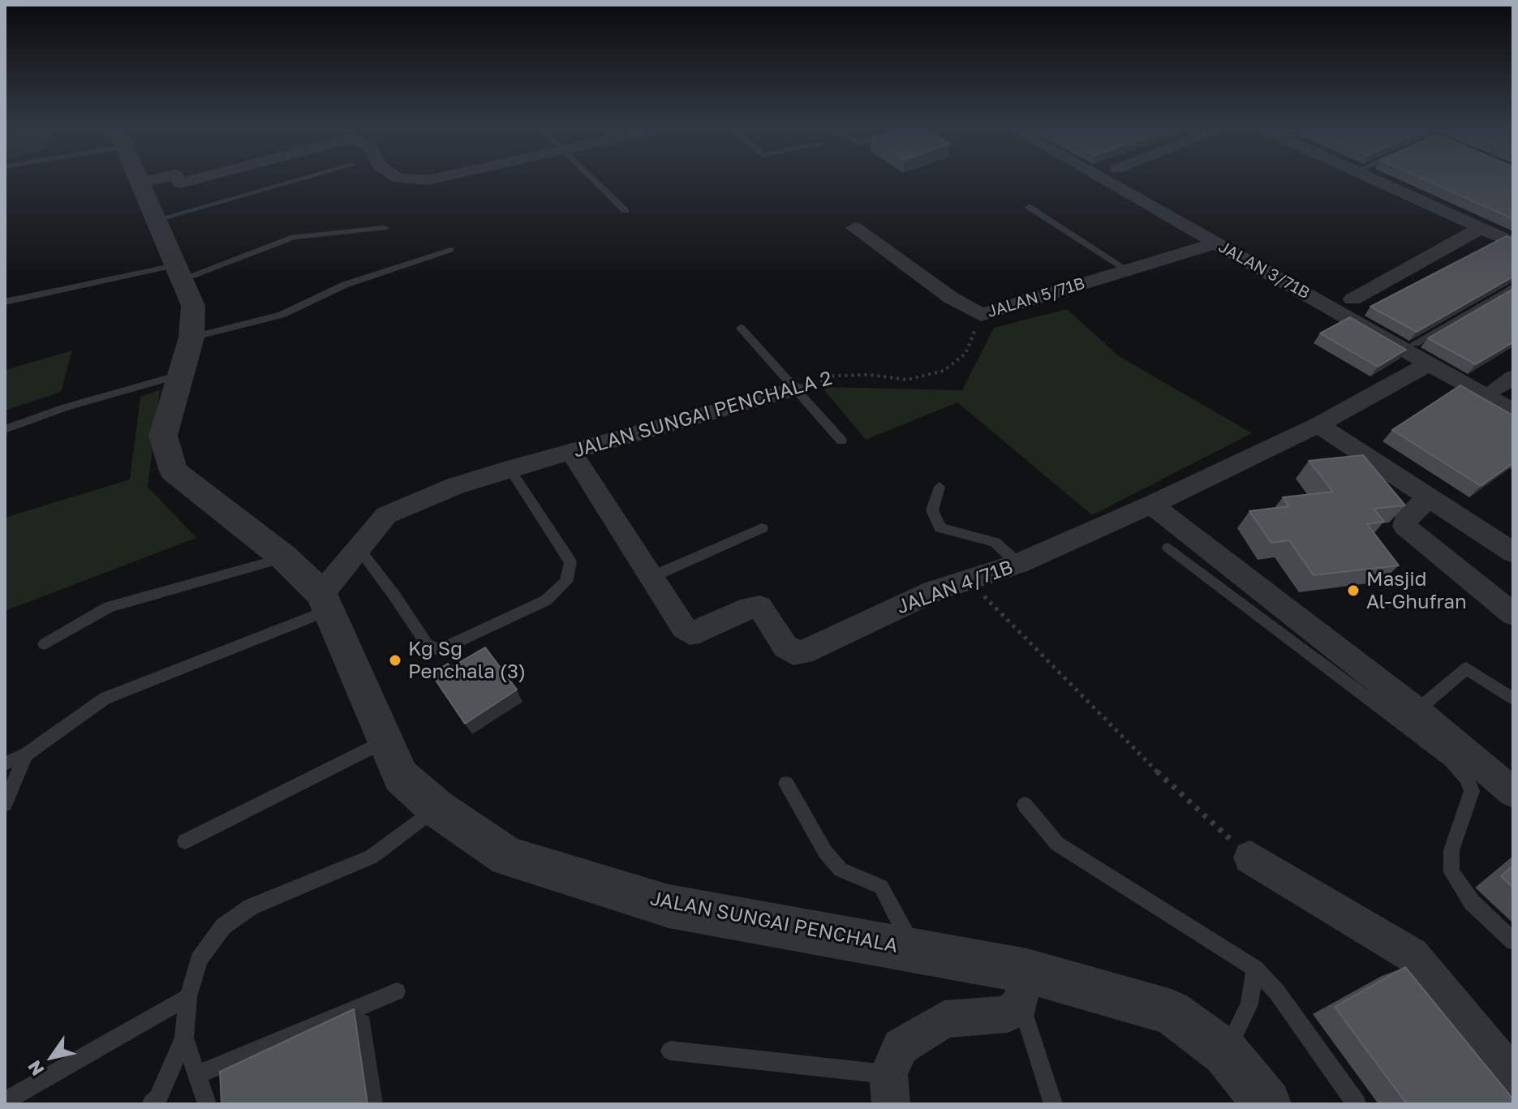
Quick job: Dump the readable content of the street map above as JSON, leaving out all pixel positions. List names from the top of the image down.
{
  "streets": {
    "street": [
      "JALAN 3/71B",
      "JALAN 5/71B",
      "JALAN SUNGAI PENCHALA 2",
      "JALAN 4/71B",
      "JALAN SUNGAI PENCHALA"
    ]
  },
  "crossings": [
    ["JALAN 3/71B", "JALAN 5/71B"],
    ["JALAN 3/71B", "JALAN 4/71B"],
    ["JALAN 5/71B", "JALAN SUNGAI PENCHALA 2"],
    ["JALAN SUNGAI PENCHALA 2", "JALAN 4/71B"],
    ["JALAN SUNGAI PENCHALA 2", "JALAN SUNGAI PENCHALA"]
  ],
  "places": ["Masjid Al-Ghufran", "Kg Sg Penchala (3)"],
  "north": "bottom left"
}
